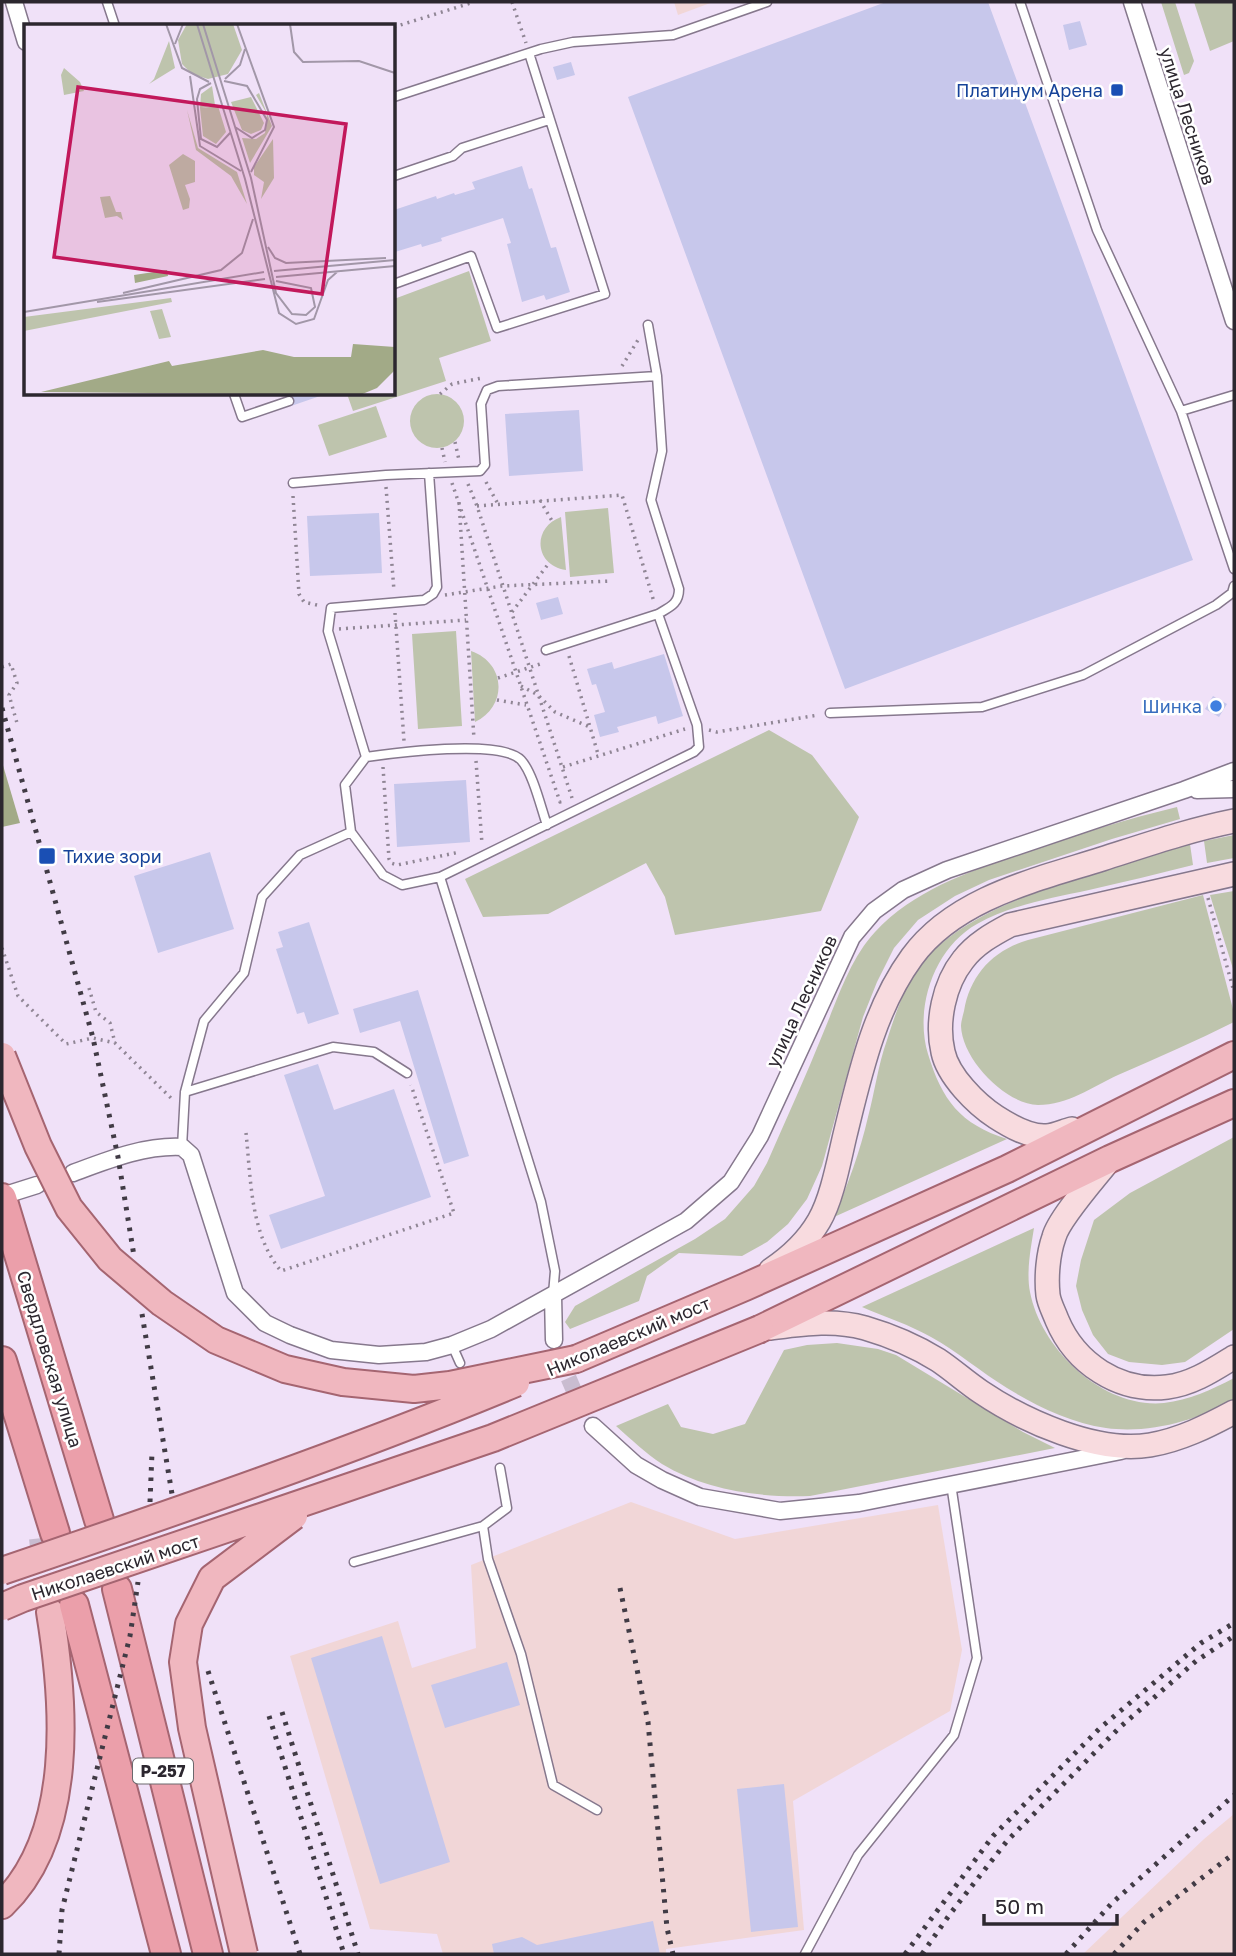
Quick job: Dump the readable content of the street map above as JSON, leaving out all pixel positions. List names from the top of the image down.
{
  "streets": {
    "highway": ["Свердловская улица", "Р-257"],
    "main road": ["Николаевский мост"],
    "street": ["улица Лесников"]
  },
  "places": {
    "transit": ["Платинум Арена", "Тихие зори"],
    "other": ["Шинка"]
  },
  "scale_bar": "50 m"
}
